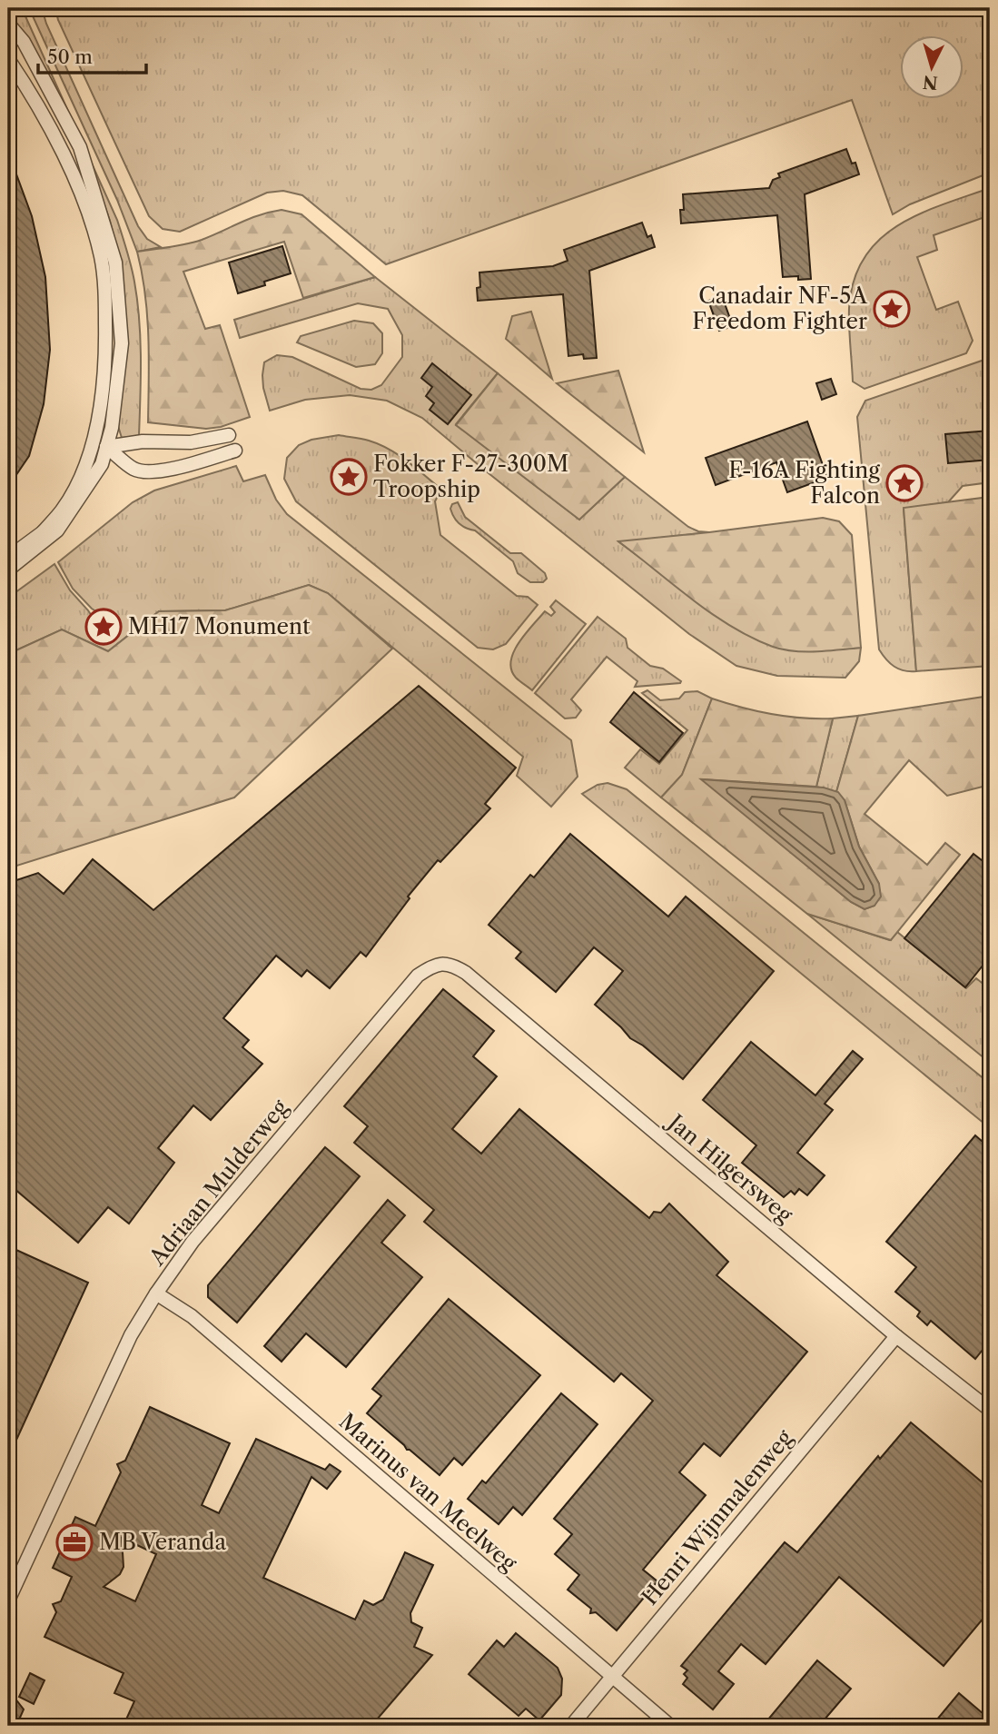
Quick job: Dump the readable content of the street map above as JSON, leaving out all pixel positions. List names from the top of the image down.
{
  "streets": {
    "street": [
      "Jan Hilgersweg",
      "Adriaan Mulderweg",
      "Marinus van Meelweg",
      "Henri Wijnmalenweg"
    ]
  },
  "crossings": [
    ["Jan Hilgersweg", "Adriaan Mulderweg"],
    ["Jan Hilgersweg", "Henri Wijnmalenweg"],
    ["Adriaan Mulderweg", "Marinus van Meelweg"],
    ["Marinus van Meelweg", "Henri Wijnmalenweg"]
  ],
  "places": {
    "place": [
      "Canadair NF-5A Freedom Fighter",
      "Fokker F-27-300M Troopship",
      "F-16A Fighting Falcon",
      "MH17 Monument"
    ],
    "office": ["MB Veranda"]
  },
  "scale_bar": "50 m",
  "north": "bottom"
}
